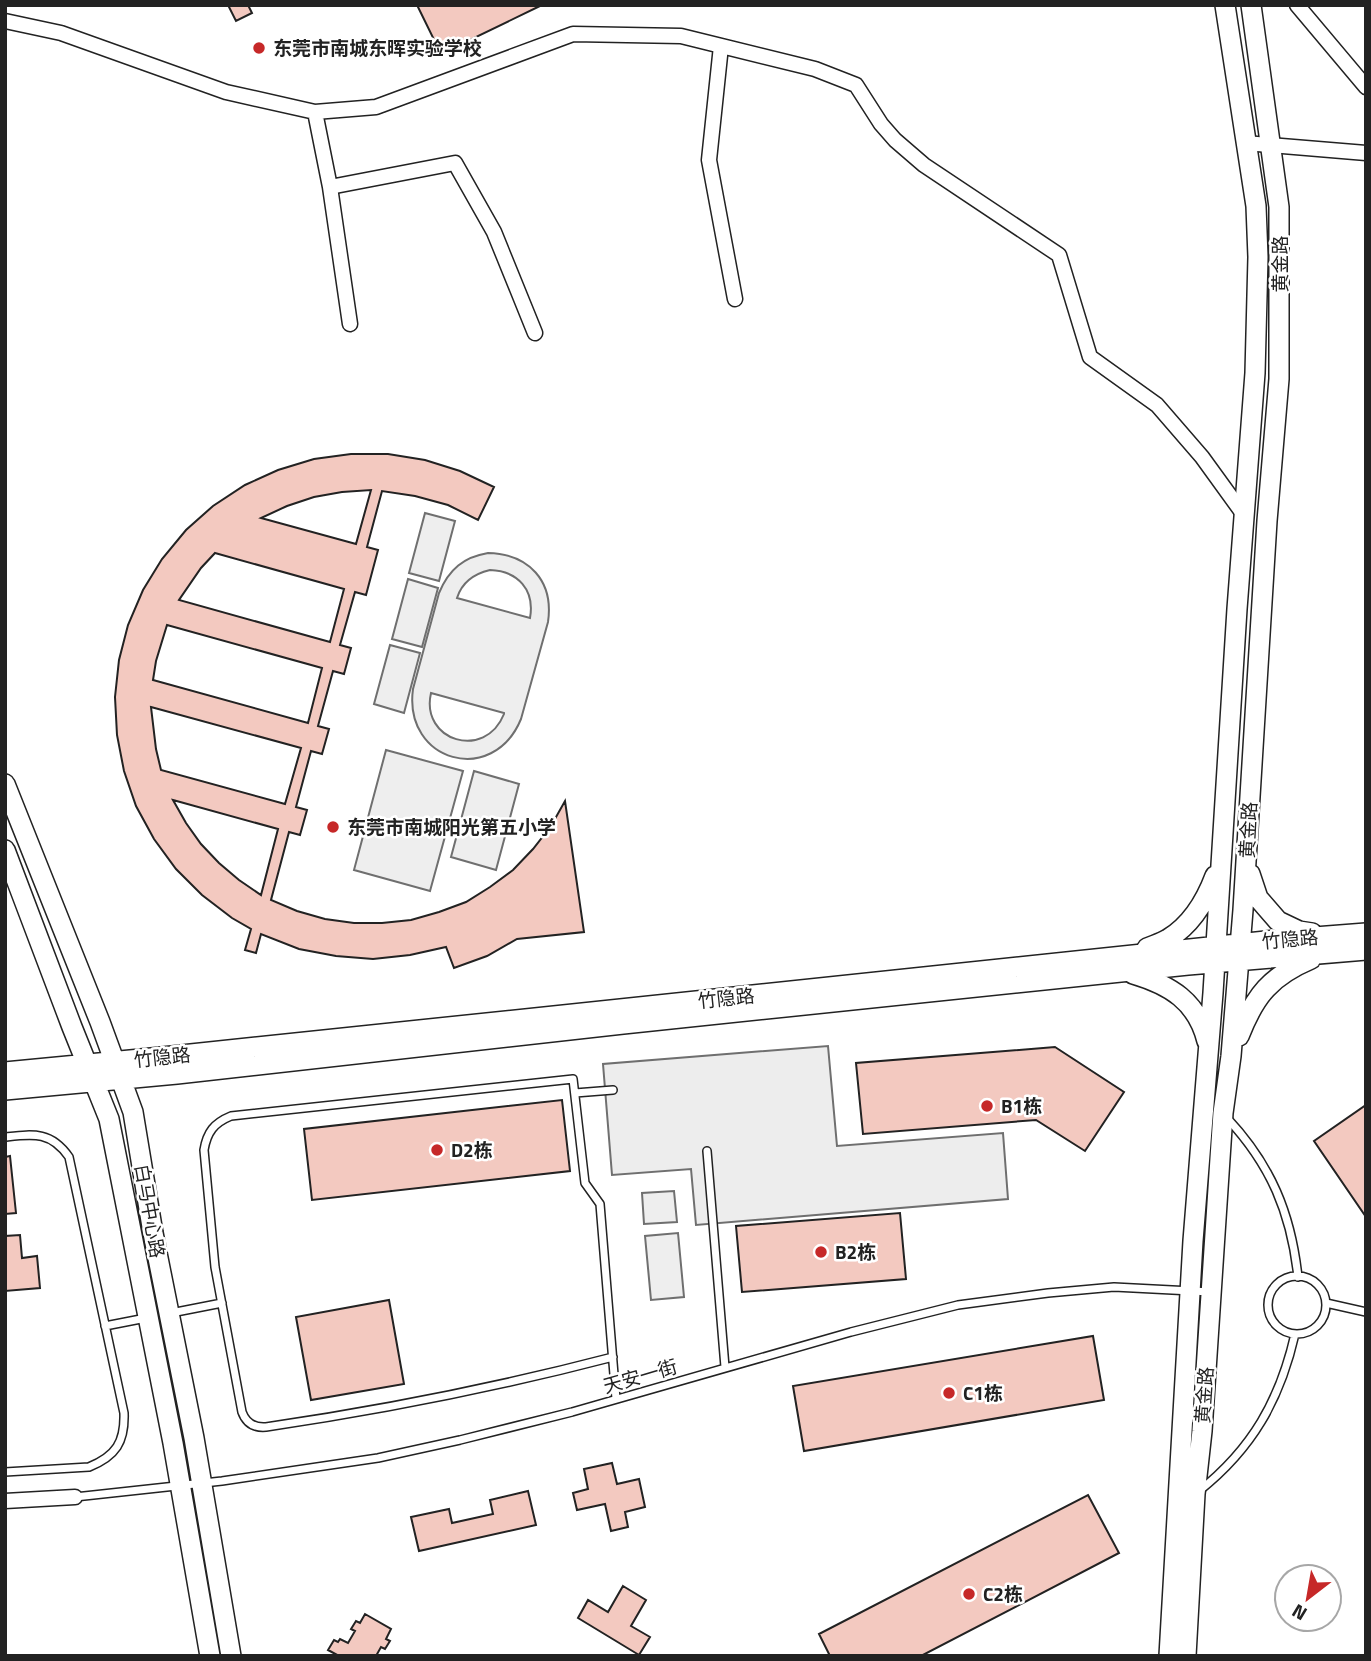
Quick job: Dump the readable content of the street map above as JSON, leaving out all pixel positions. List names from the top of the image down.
{
  "streets": {
    "street": ["黄金路", "竹隐路", "白马中心路"],
    "lane": ["天安一街"]
  },
  "crossings": [
    ["黄金路", "竹隐路"],
    ["黄金路", "天安一街"],
    ["竹隐路", "白马中心路"],
    ["白马中心路", "天安一街"]
  ],
  "places": [
    "东莞市南城东晖实验学校",
    "东莞市南城阳光第五小学",
    "B1栋",
    "D2栋",
    "B2栋",
    "C1栋",
    "C2栋"
  ],
  "north": "bottom left"
}
